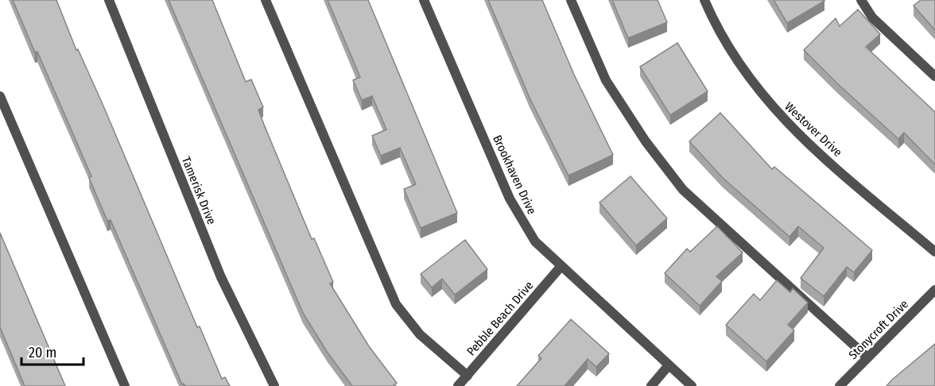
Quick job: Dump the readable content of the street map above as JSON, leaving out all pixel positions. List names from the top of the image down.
{
  "streets": {
    "street": [
      "Westover Drive",
      "Brookhaven Drive",
      "Tamerisk Drive",
      "Pebble Beach Drive",
      "Stonycroft Drive"
    ]
  },
  "crossings": [
    ["Brookhaven Drive", "Pebble Beach Drive"]
  ],
  "scale_bar": "20 m"
}
